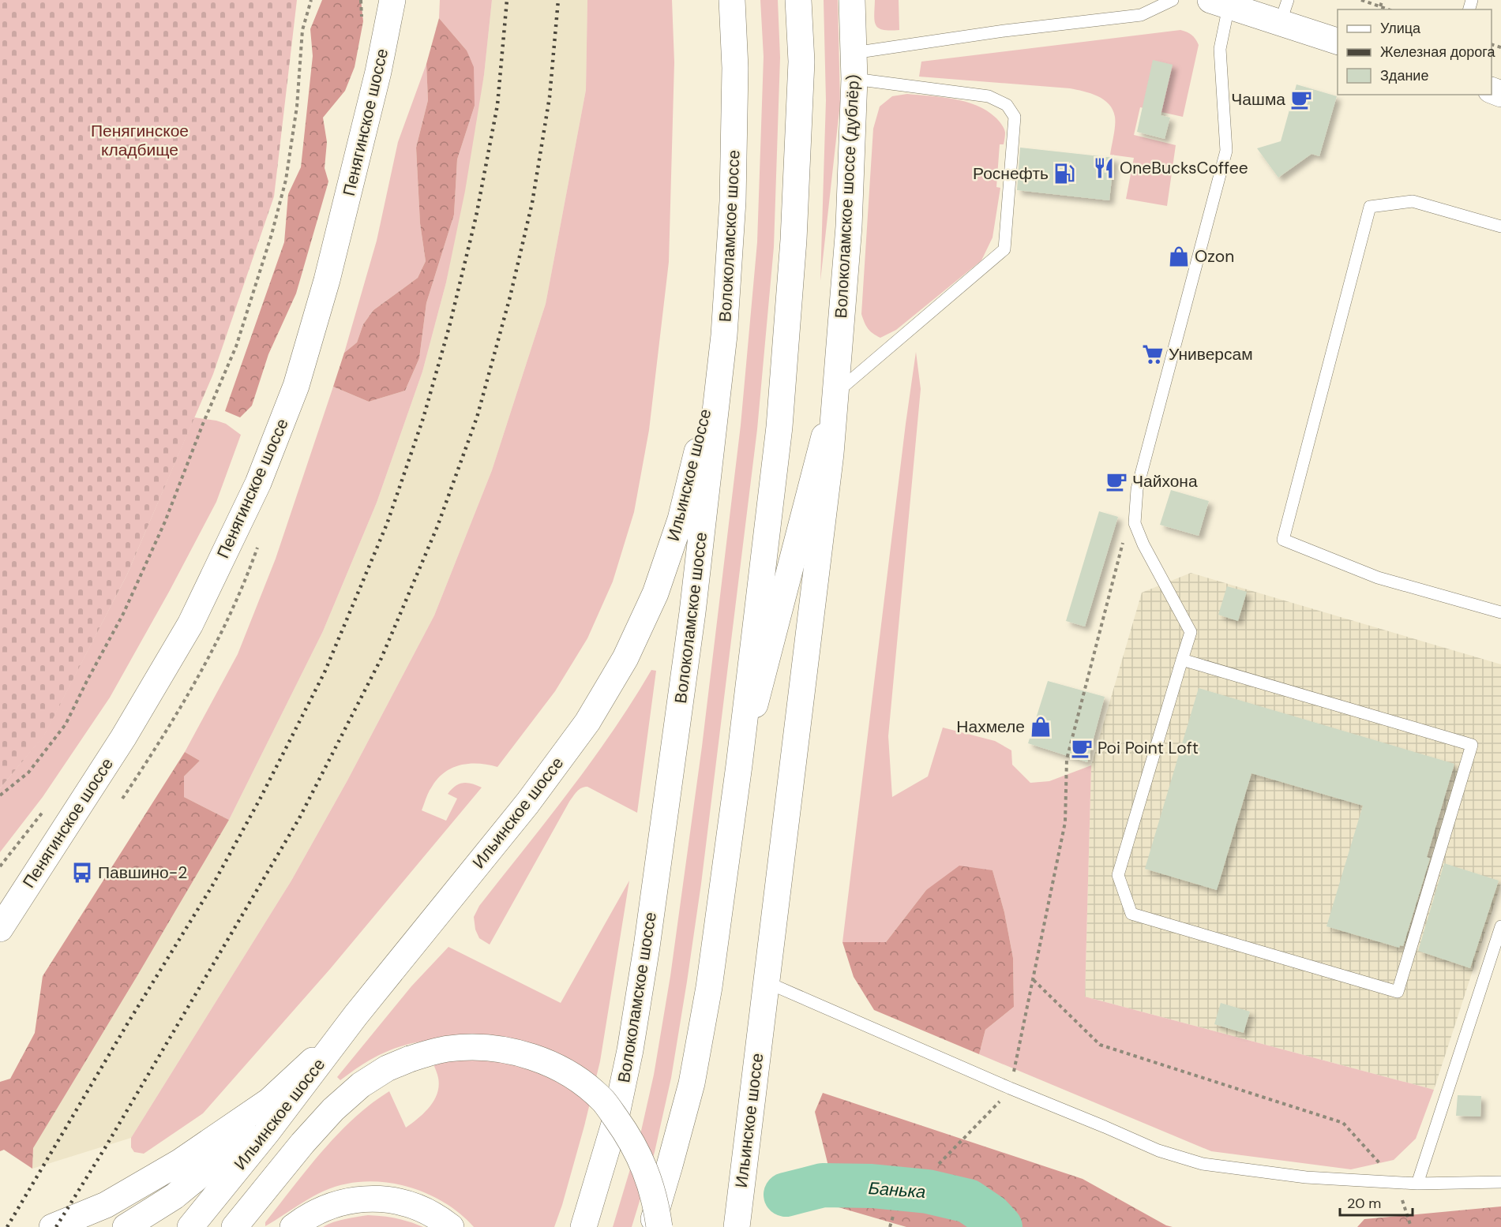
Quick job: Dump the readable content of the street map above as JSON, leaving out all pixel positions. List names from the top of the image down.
{
  "streets": {
    "main road": [
      "Пенягинское шоссе",
      "Волоколамское шоссе (дублёр)",
      "Волоколамское шоссе",
      "Ильинское шоссе"
    ]
  },
  "crossings": [
    ["Волоколамское шоссе (дублёр)", "Ильинское шоссе"],
    ["Волоколамское шоссе", "Ильинское шоссе"]
  ],
  "water": ["Банька"],
  "parks": ["Пенягинское кладбище"],
  "places": {
    "cafe": ["Чашма", "Чайхона", "Poi Point Loft"],
    "restaurant": ["OneBucksCoffee"],
    "fuel station": ["Роснефть"],
    "shop": ["Ozon", "Нахмеле"],
    "supermarket": ["Универсам"],
    "bus stop": ["Павшино-2"]
  },
  "legend": ["Улица", "Железная дорога", "Здание"],
  "scale_bar": "20 m"
}
